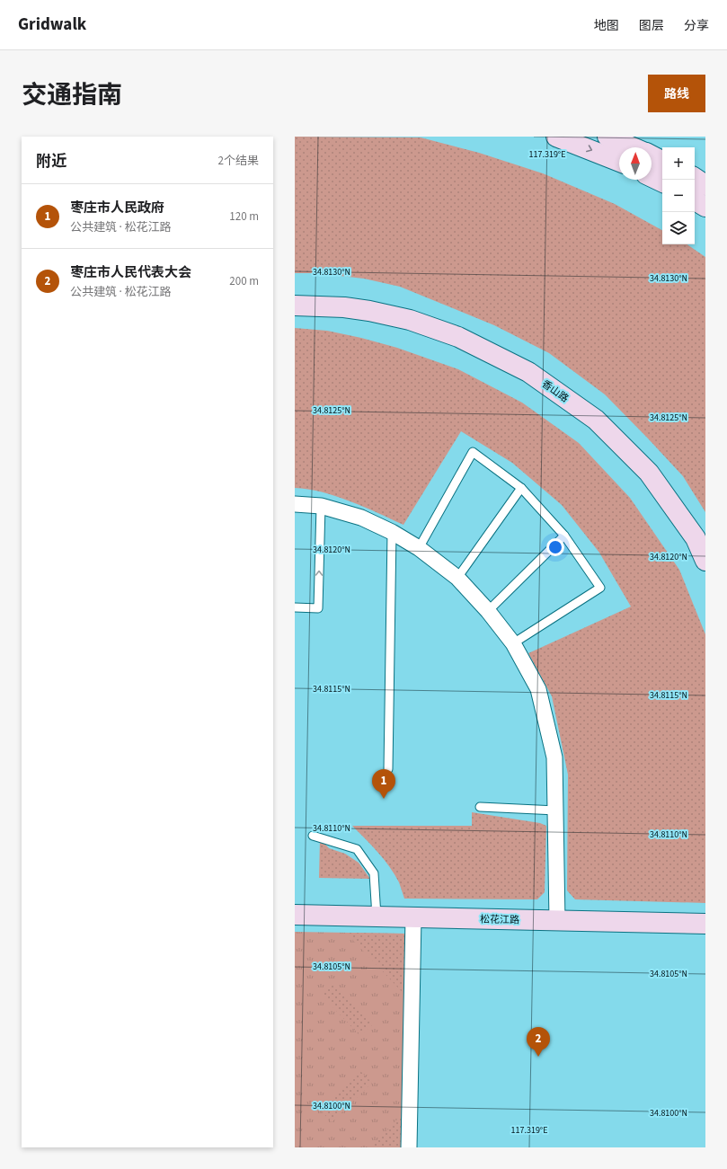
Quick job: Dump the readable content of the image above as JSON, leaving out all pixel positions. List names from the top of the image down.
{
  "streets": {
    "street": ["香山路", "松花江路"]
  },
  "north": "top",
  "page": {
    "header": "Gridwalk",
    "nav": ["地图", "图层", "分享"],
    "title": "交通指南",
    "buttons": "路线",
    "heading": ["附近", "2个结果"],
    "map_buttons": ["+", "−"],
    "list": [
      {
        "mark": "1",
        "name": "枣庄市人民政府",
        "note": "公共建筑 · 松花江路",
        "value": "120 m"
      },
      {
        "mark": "2",
        "name": "枣庄市人民代表大会",
        "note": "公共建筑 · 松花江路",
        "value": "200 m"
      }
    ],
    "pins": ["1", "2"]
  },
  "coordinates": [
    "117.319°E",
    "34.8130°N",
    "34.8125°N",
    "34.8120°N",
    "34.8115°N",
    "34.8110°N",
    "34.8105°N",
    "34.8100°N"
  ]
}
